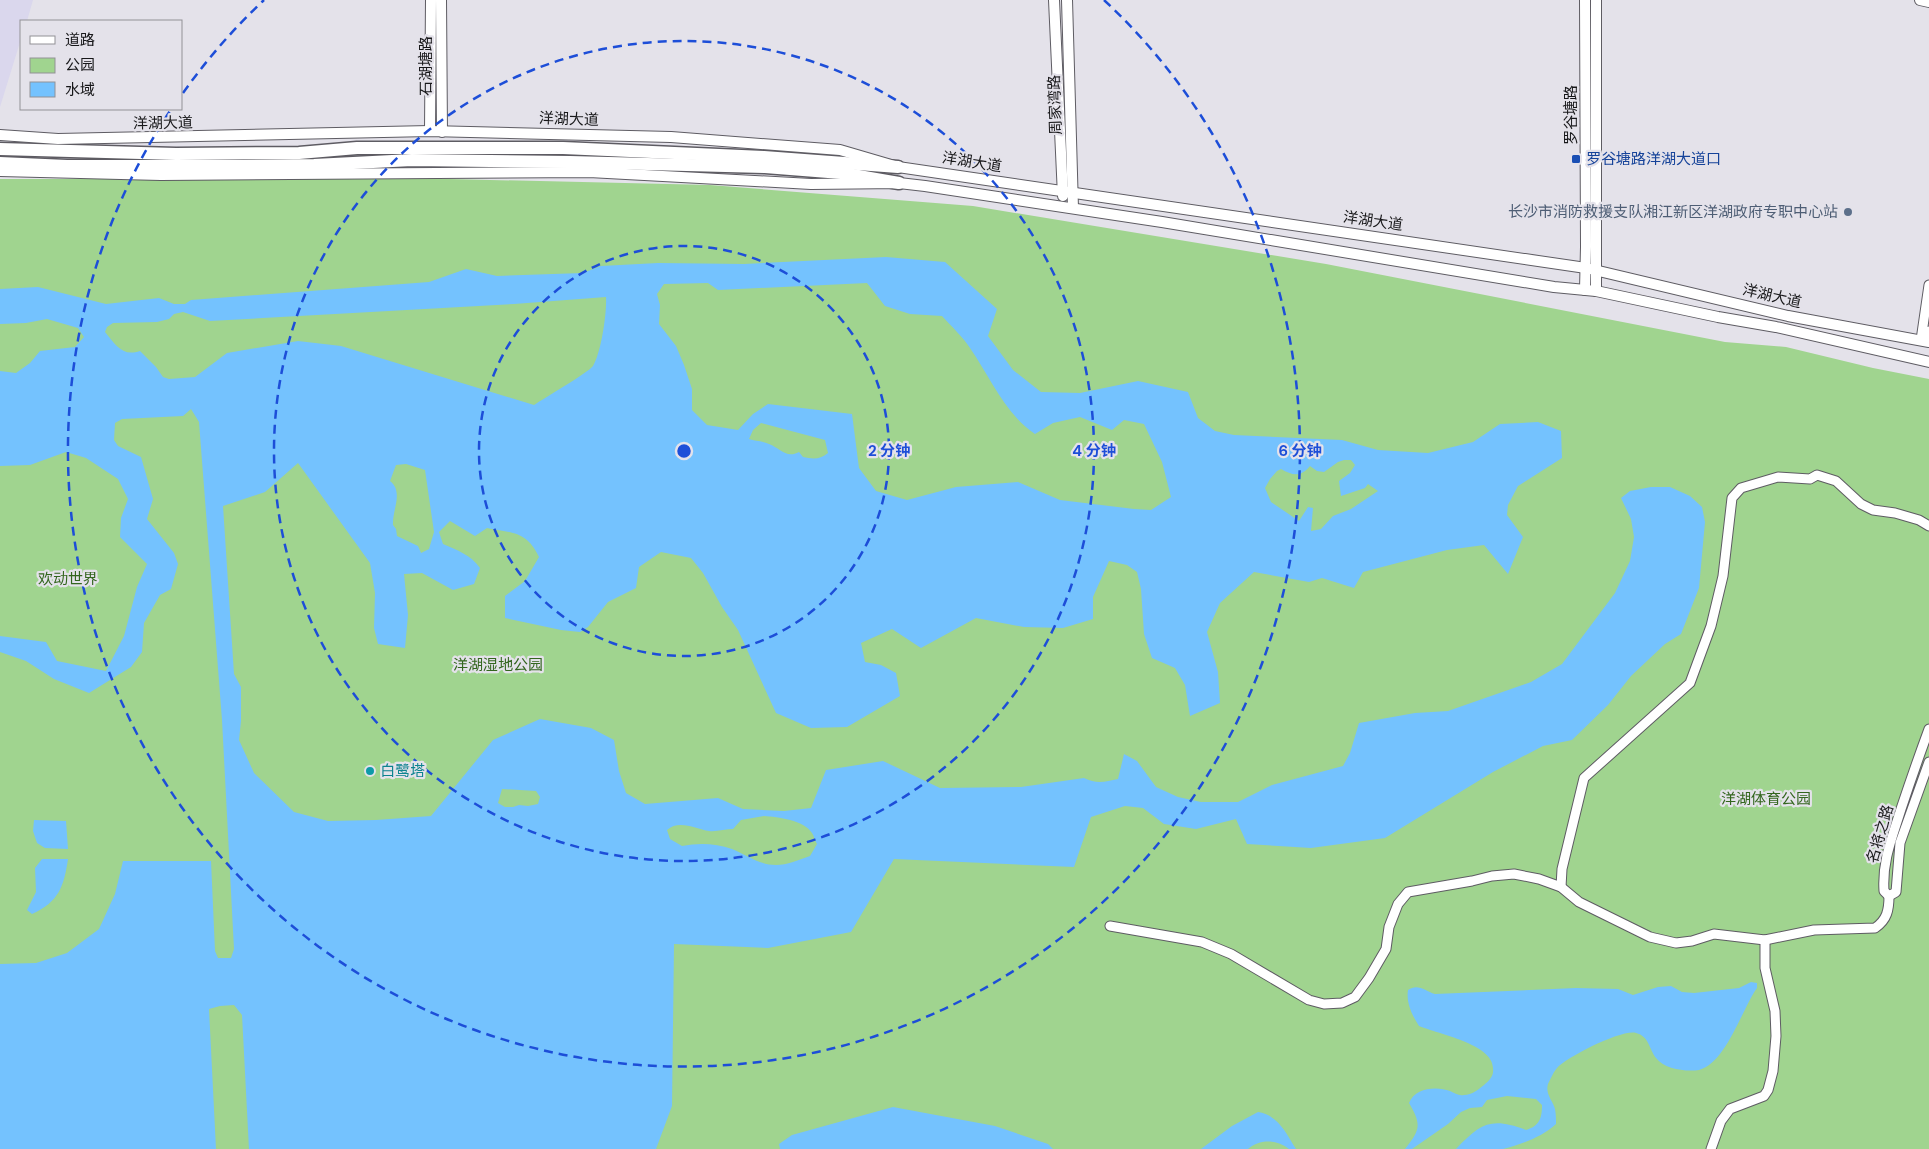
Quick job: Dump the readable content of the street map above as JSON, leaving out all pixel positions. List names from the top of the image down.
{
  "streets": {
    "main road": [
      "石湖塘路",
      "周家湾路",
      "罗谷塘路",
      "洋湖大道"
    ],
    "street": ["名将之路"]
  },
  "crossings": [
    ["石湖塘路", "洋湖大道"],
    ["周家湾路", "洋湖大道"],
    ["罗谷塘路", "洋湖大道"]
  ],
  "parks": ["欢动世界", "洋湖湿地公园", "洋湖体育公园"],
  "places": {
    "transit": ["罗谷塘路洋湖大道口"],
    "other": ["长沙市消防救援支队湘江新区洋湖政府专职中心站", "白鹭塔"]
  },
  "legend": ["道路", "公园", "水域"],
  "rings": ["2 分钟", "4 分钟", "6 分钟"]
}
